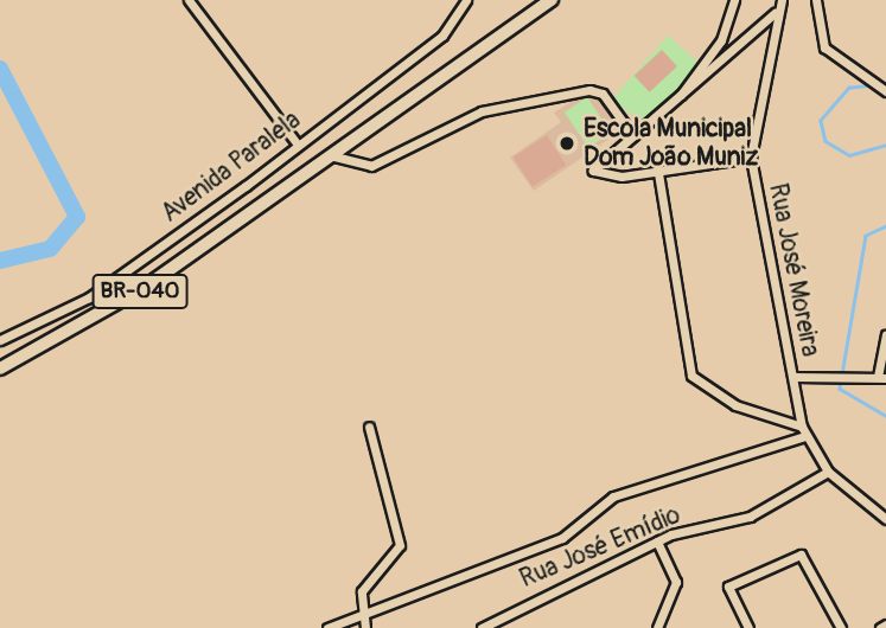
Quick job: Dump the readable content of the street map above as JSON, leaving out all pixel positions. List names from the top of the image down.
{
  "streets": {
    "highway": ["BR-040"],
    "street": ["Avenida Paralela", "Rua José Moreira", "Rua José Emídio"]
  },
  "crossings": [
    ["Rua José Moreira", "Rua José Emídio"]
  ],
  "places": ["Escola Municipal Dom João Muniz"]
}
